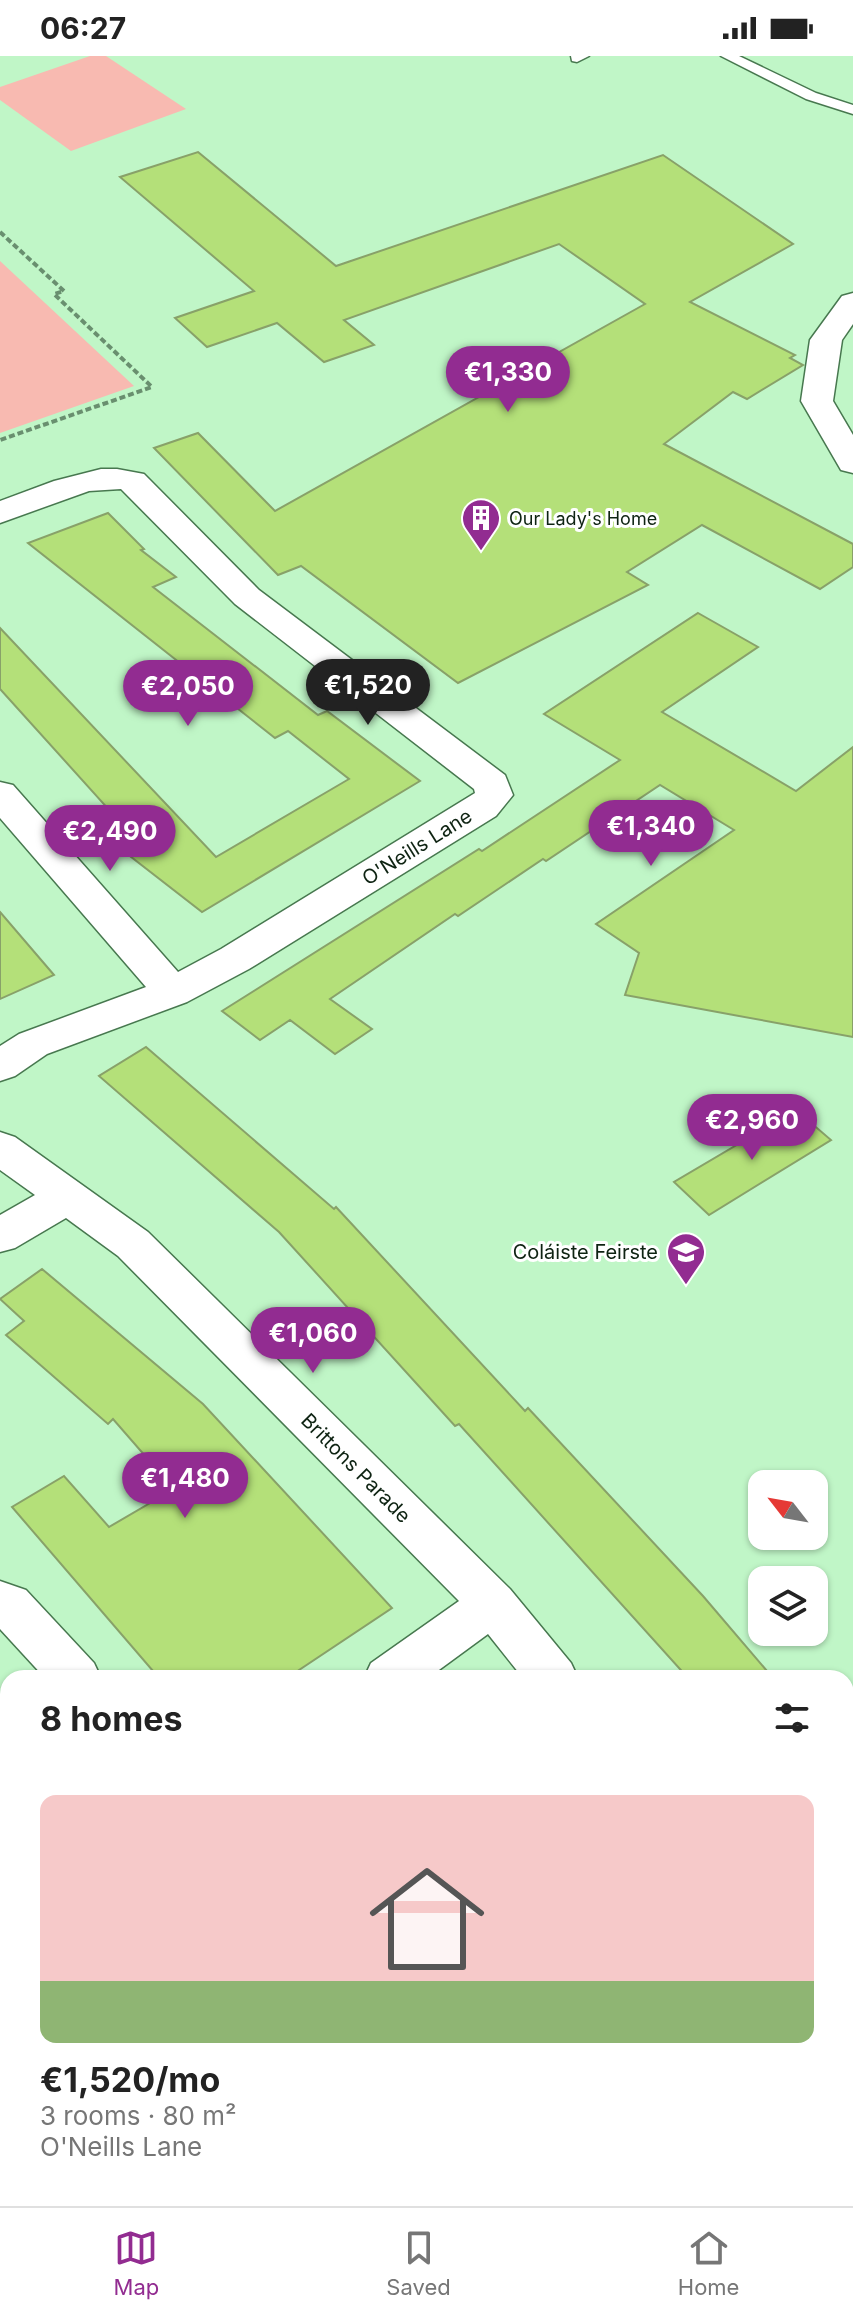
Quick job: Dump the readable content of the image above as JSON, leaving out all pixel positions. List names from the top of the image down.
{
  "streets": {
    "street": ["O'Neills Lane", "Brittons Parade"]
  },
  "places": {
    "building": ["Our Lady's Home"],
    "school or university": ["Coláiste Feirste"]
  },
  "north": "top left",
  "page": {
    "status": "06:27",
    "price": [
      "€1,330",
      "€1,520",
      "€2,050",
      "€1,340",
      "€2,490",
      "€2,960",
      "€1,060",
      "€1,480"
    ],
    "heading": "8 homes",
    "list": [
      {
        "name": "€1,520/mo",
        "note": "3 rooms · 80 m² · O'Neills Lane"
      }
    ],
    "tabs": ["Map", "Saved", "Home"]
  }
}
